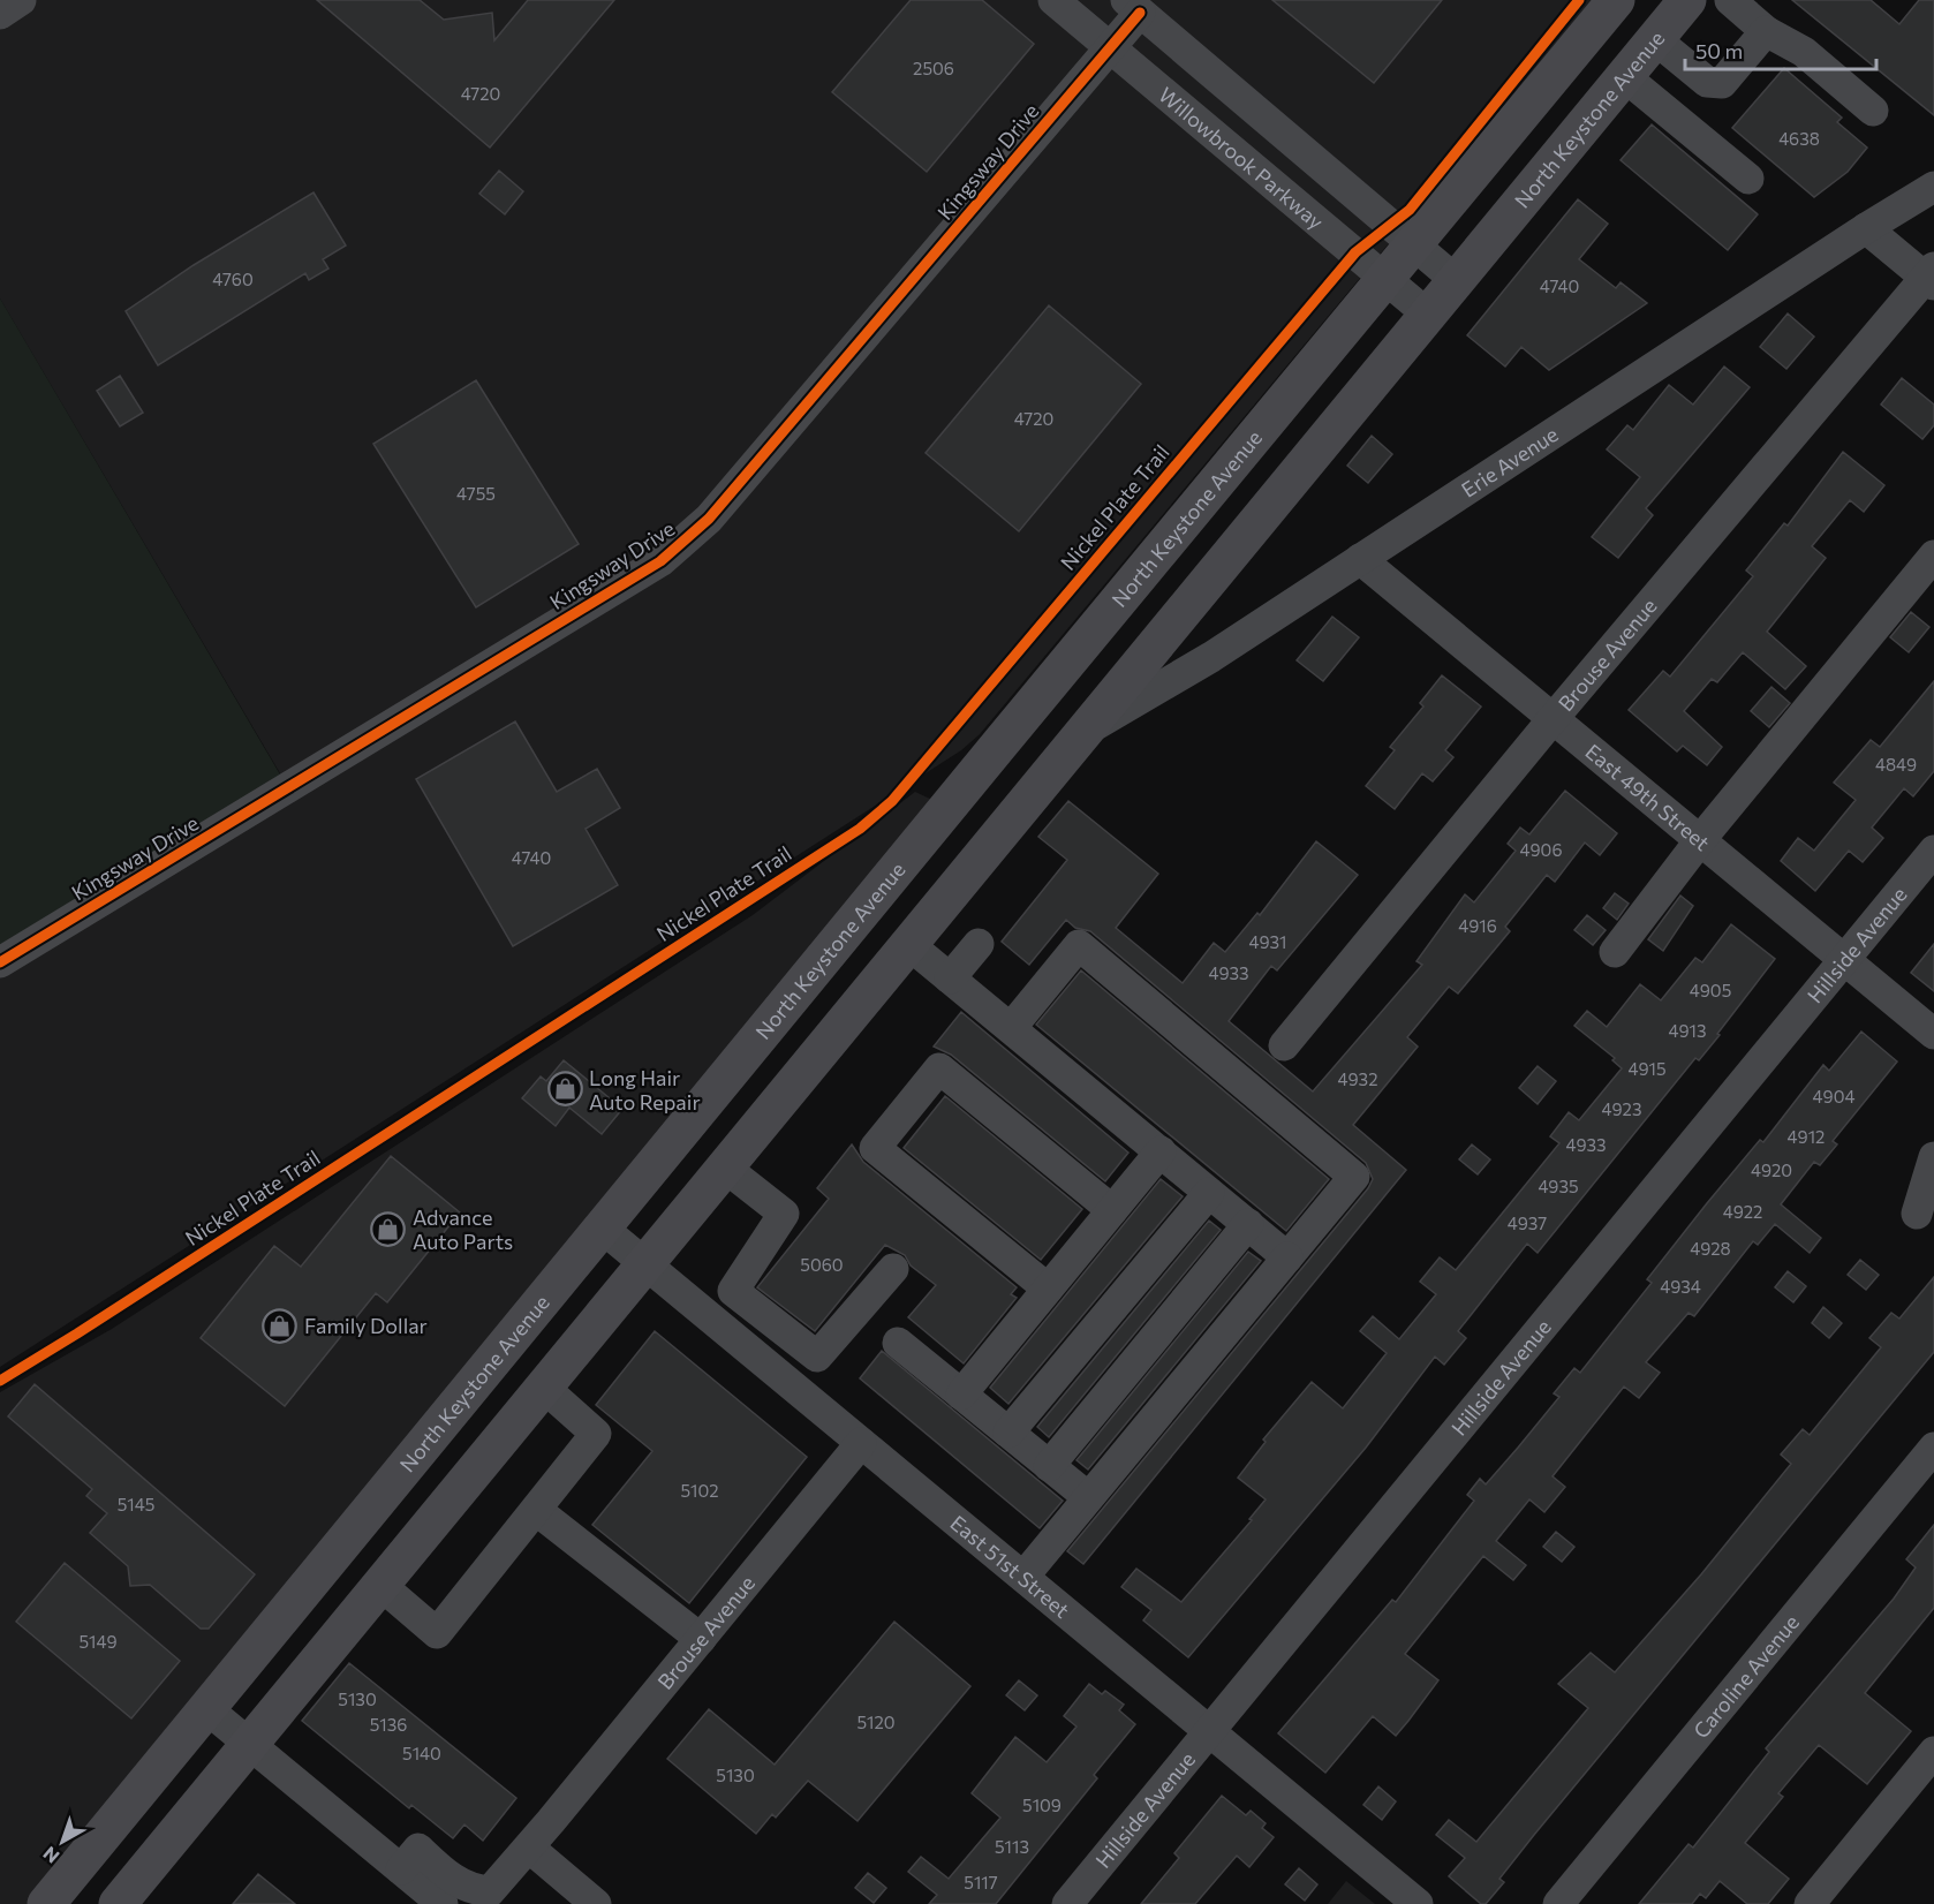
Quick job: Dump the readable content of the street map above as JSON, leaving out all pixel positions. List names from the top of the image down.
{
  "streets": {
    "main road": ["North Keystone Avenue"],
    "street": [
      "Willowbrook Parkway",
      "Kingsway Drive",
      "Erie Avenue",
      "Brouse Avenue",
      "East 49th Street",
      "Hillside Avenue",
      "East 51st Street",
      "Caroline Avenue"
    ],
    "cycle path": ["Nickel Plate Trail"]
  },
  "crossings": [
    ["North Keystone Avenue", "Willowbrook Parkway"],
    ["North Keystone Avenue", "Erie Avenue"],
    ["North Keystone Avenue", "East 51st Street"],
    ["Willowbrook Parkway", "Kingsway Drive"],
    ["Erie Avenue", "East 49th Street"],
    ["Brouse Avenue", "East 49th Street"],
    ["Brouse Avenue", "East 51st Street"],
    ["East 49th Street", "Hillside Avenue"],
    ["Hillside Avenue", "East 51st Street"]
  ],
  "places": {
    "shop": ["Long Hair Auto Repair", "Advance Auto Parts", "Family Dollar"]
  },
  "house_numbers": [
    "2506",
    "4720",
    "4638",
    "4760",
    "4740",
    "4720",
    "4755",
    "4849",
    "4906",
    "4740",
    "4916",
    "4931",
    "4933",
    "4905",
    "4913",
    "4915",
    "4932",
    "4904",
    "4923",
    "4912",
    "4933",
    "4920",
    "4935",
    "4922",
    "4937",
    "4928",
    "5060",
    "4934",
    "5102",
    "5145",
    "5149",
    "5130",
    "5120",
    "5136",
    "5140",
    "5130",
    "5109",
    "5113",
    "5117"
  ],
  "scale_bar": "50 m",
  "north": "bottom left"
}
